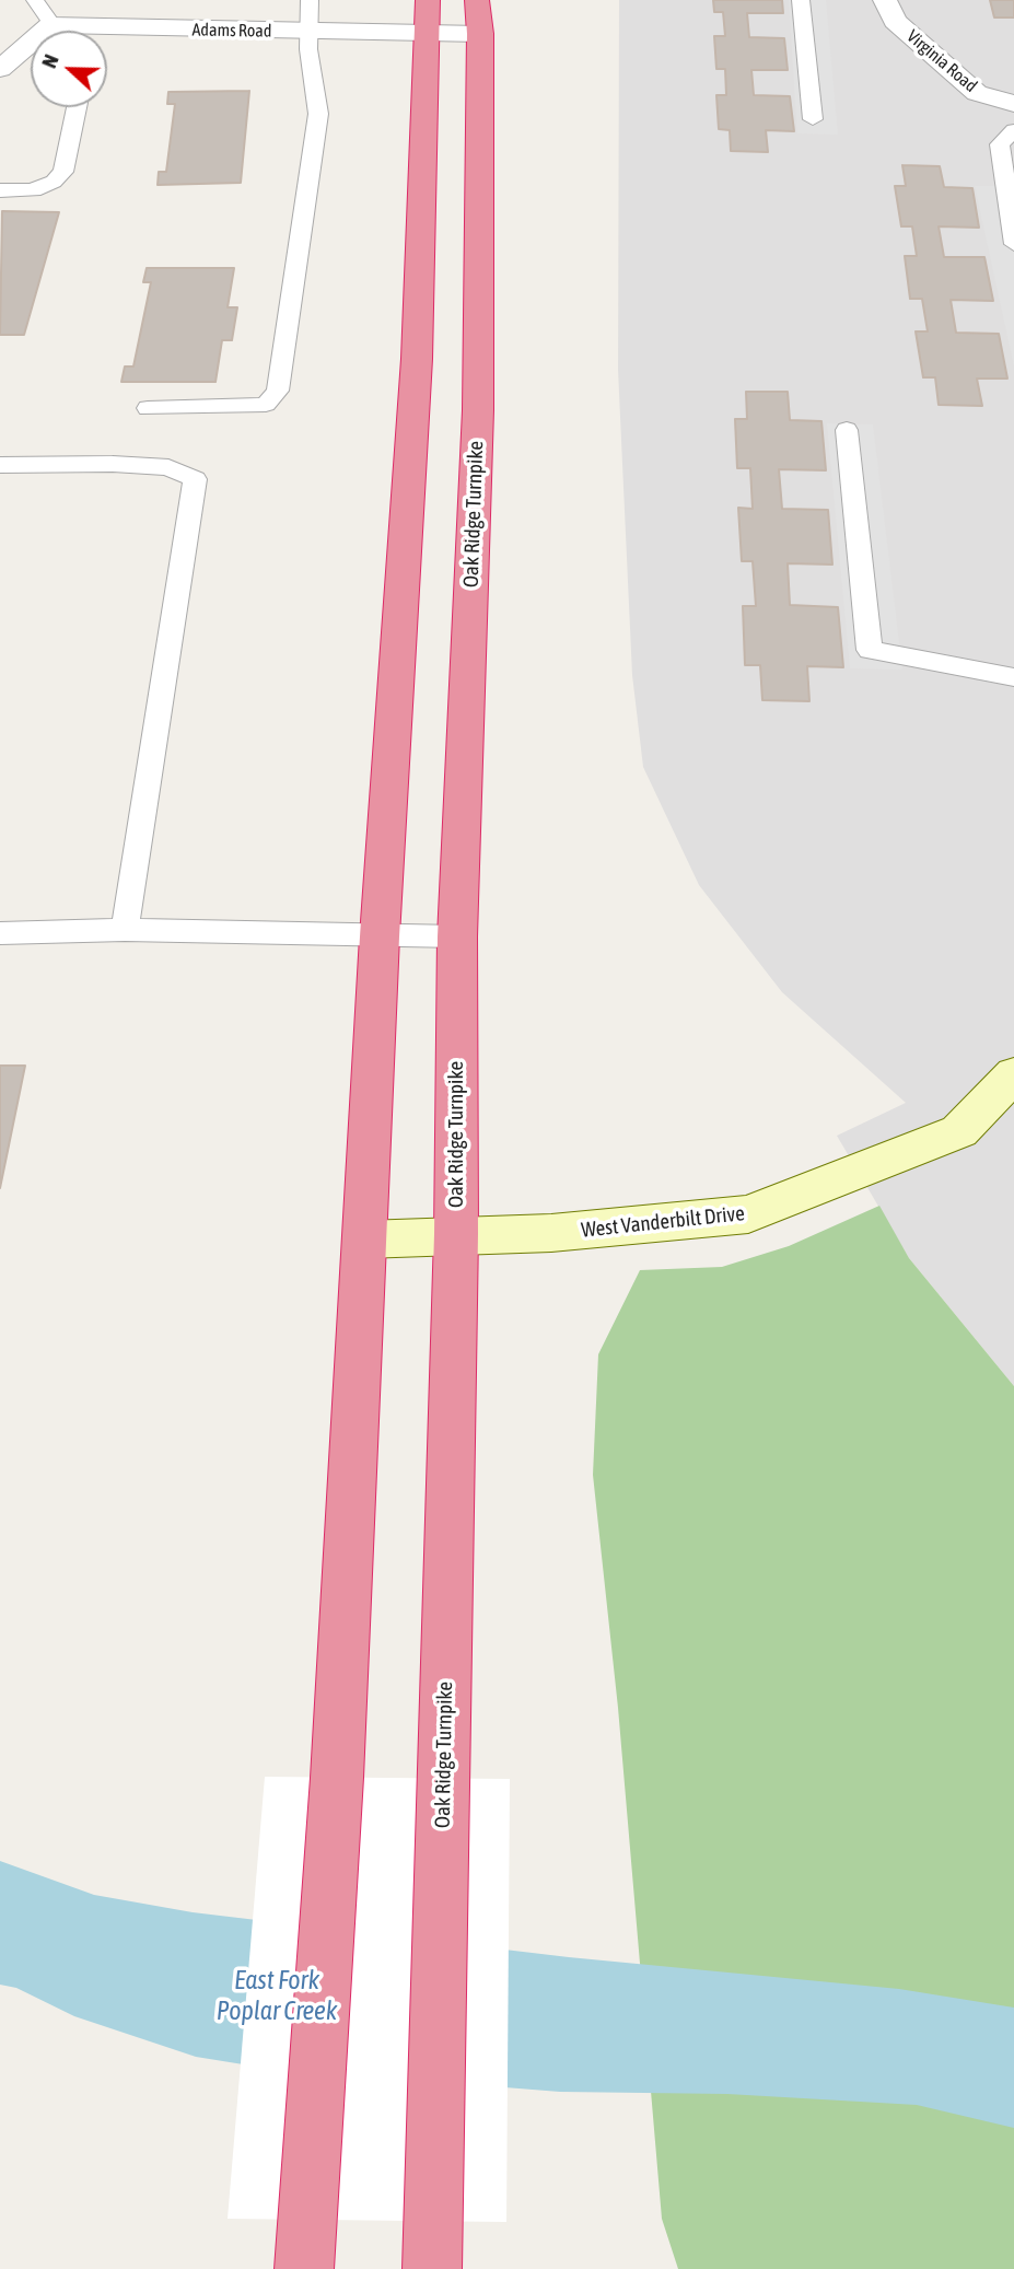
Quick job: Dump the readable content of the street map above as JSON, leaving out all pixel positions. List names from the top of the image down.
{
  "streets": {
    "highway": ["Oak Ridge Turnpike"],
    "street": ["Adams Road", "Virginia Road", "West Vanderbilt Drive"]
  },
  "crossings": [
    ["Adams Road", "Oak Ridge Turnpike"],
    ["Oak Ridge Turnpike", "West Vanderbilt Drive"]
  ],
  "water": ["East Fork Poplar Creek"],
  "north": "left"
}
